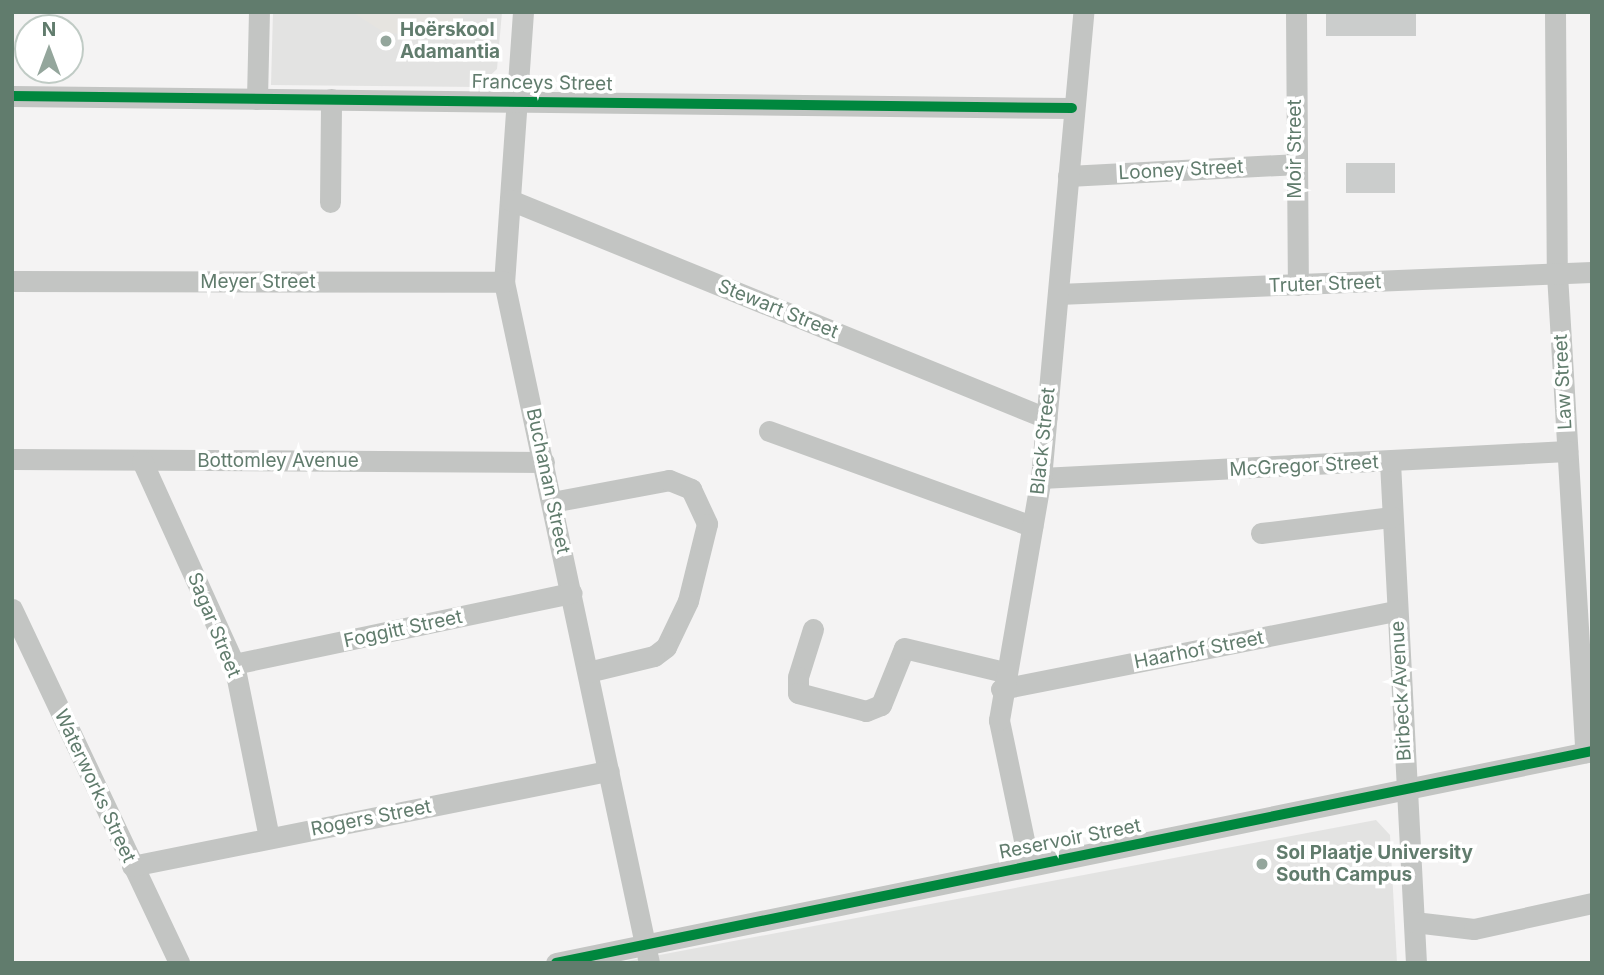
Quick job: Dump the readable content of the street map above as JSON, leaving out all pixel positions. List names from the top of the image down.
{
  "streets": {
    "street": [
      "Franceys Street",
      "Moir Street",
      "Looney Street",
      "Meyer Street",
      "Truter Street",
      "Stewart Street",
      "Law Street",
      "Black Street",
      "Bottomley Avenue",
      "McGregor Street",
      "Buchanan Street",
      "Sagar Street",
      "Foggitt Street",
      "Haarhof Street",
      "Birbeck Avenue",
      "Waterworks Street",
      "Rogers Street",
      "Reservoir Street"
    ]
  },
  "crossings": [
    ["Franceys Street", "Black Street"],
    ["Franceys Street", "Buchanan Street"],
    ["Moir Street", "Looney Street"],
    ["Moir Street", "Truter Street"],
    ["Looney Street", "Black Street"],
    ["Meyer Street", "Buchanan Street"],
    ["Truter Street", "Law Street"],
    ["Truter Street", "Black Street"],
    ["Stewart Street", "Black Street"],
    ["Stewart Street", "Buchanan Street"],
    ["Law Street", "McGregor Street"],
    ["Law Street", "Reservoir Street"],
    ["Black Street", "McGregor Street"],
    ["Black Street", "Haarhof Street"],
    ["Black Street", "Reservoir Street"],
    ["Bottomley Avenue", "Buchanan Street"],
    ["Bottomley Avenue", "Sagar Street"],
    ["McGregor Street", "Birbeck Avenue"],
    ["Buchanan Street", "Foggitt Street"],
    ["Buchanan Street", "Rogers Street"],
    ["Buchanan Street", "Reservoir Street"],
    ["Sagar Street", "Foggitt Street"],
    ["Sagar Street", "Rogers Street"],
    ["Haarhof Street", "Birbeck Avenue"],
    ["Birbeck Avenue", "Reservoir Street"],
    ["Waterworks Street", "Rogers Street"]
  ],
  "places": ["Hoërskool Adamantia", "Sol Plaatje University South Campus"],
  "north": "top"
}
